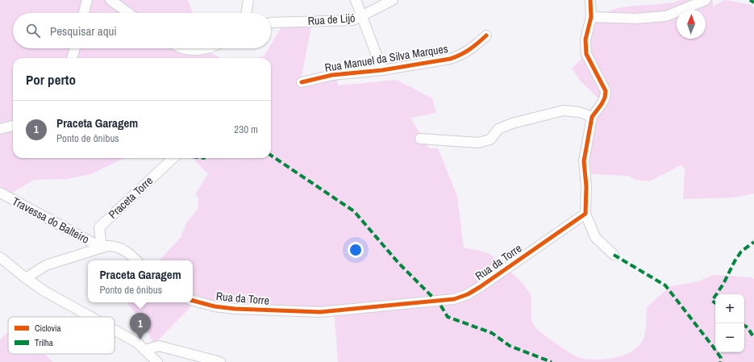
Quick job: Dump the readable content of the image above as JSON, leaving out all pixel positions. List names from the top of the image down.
{
  "streets": {
    "street": [
      "Rua de Lijó",
      "Rua Manuel da Silva Marques",
      "Praceta Torre",
      "Travessa do Balteiro",
      "Rua da Torre"
    ]
  },
  "crossings": [
    ["Praceta Torre", "Travessa do Balteiro"]
  ],
  "legend": ["Ciclovia", "Trilha"],
  "north": "top",
  "page": {
    "search": "Pesquisar aqui",
    "heading": "Por perto",
    "list": [
      {
        "mark": "1",
        "name": "Praceta Garagem",
        "note": "Ponto de ônibus",
        "value": "230 m"
      }
    ],
    "popup": ["Praceta Garagem", "Ponto de ônibus"],
    "map_buttons": ["+", "−"],
    "pins": "1"
  }
}
